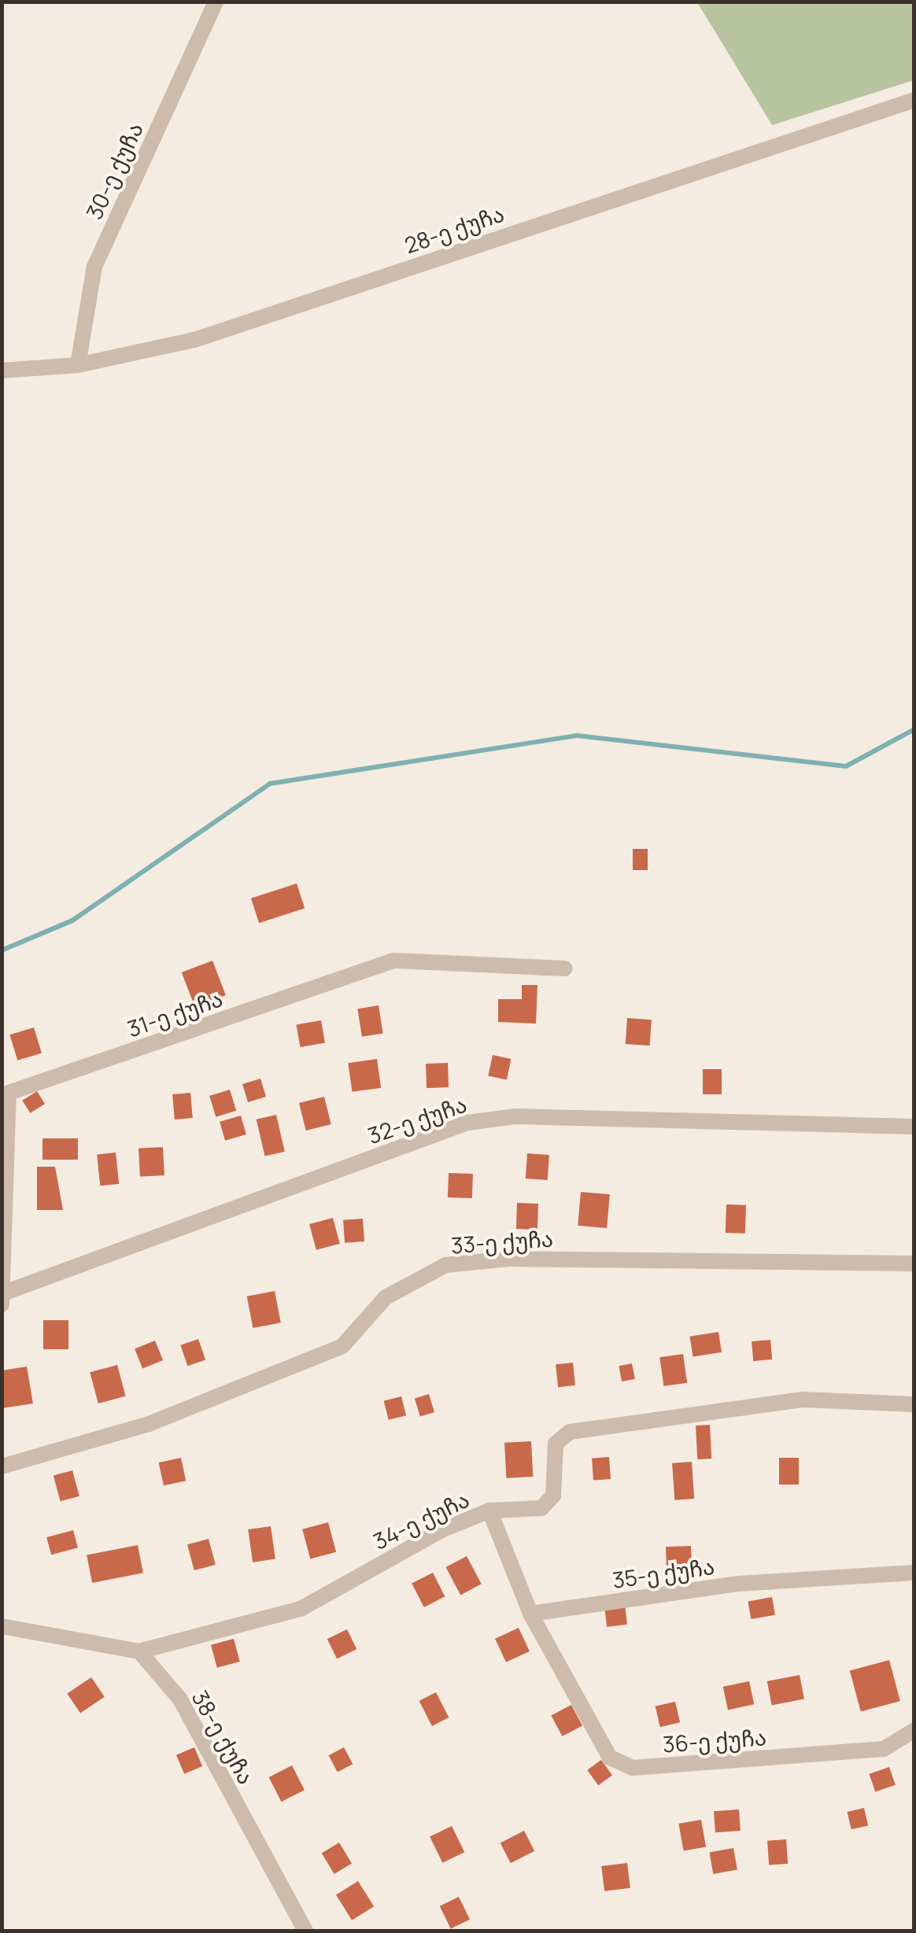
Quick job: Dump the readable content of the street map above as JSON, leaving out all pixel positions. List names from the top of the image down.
{
  "streets": {
    "street": [
      "30-ე ქუჩა",
      "28-ე ქუჩა",
      "31-ე ქუჩა",
      "32-ე ქუჩა",
      "33-ე ქუჩა",
      "34-ე ქუჩა",
      "35-ე ქუჩა",
      "38-ე ქუჩა",
      "36-ე ქუჩა"
    ]
  },
  "crossings": [
    ["30-ე ქუჩა", "28-ე ქუჩა"],
    ["31-ე ქუჩა", "32-ე ქუჩა"],
    ["34-ე ქუჩა", "38-ე ქუჩა"],
    ["35-ე ქუჩა", "36-ე ქუჩა"]
  ]
}
